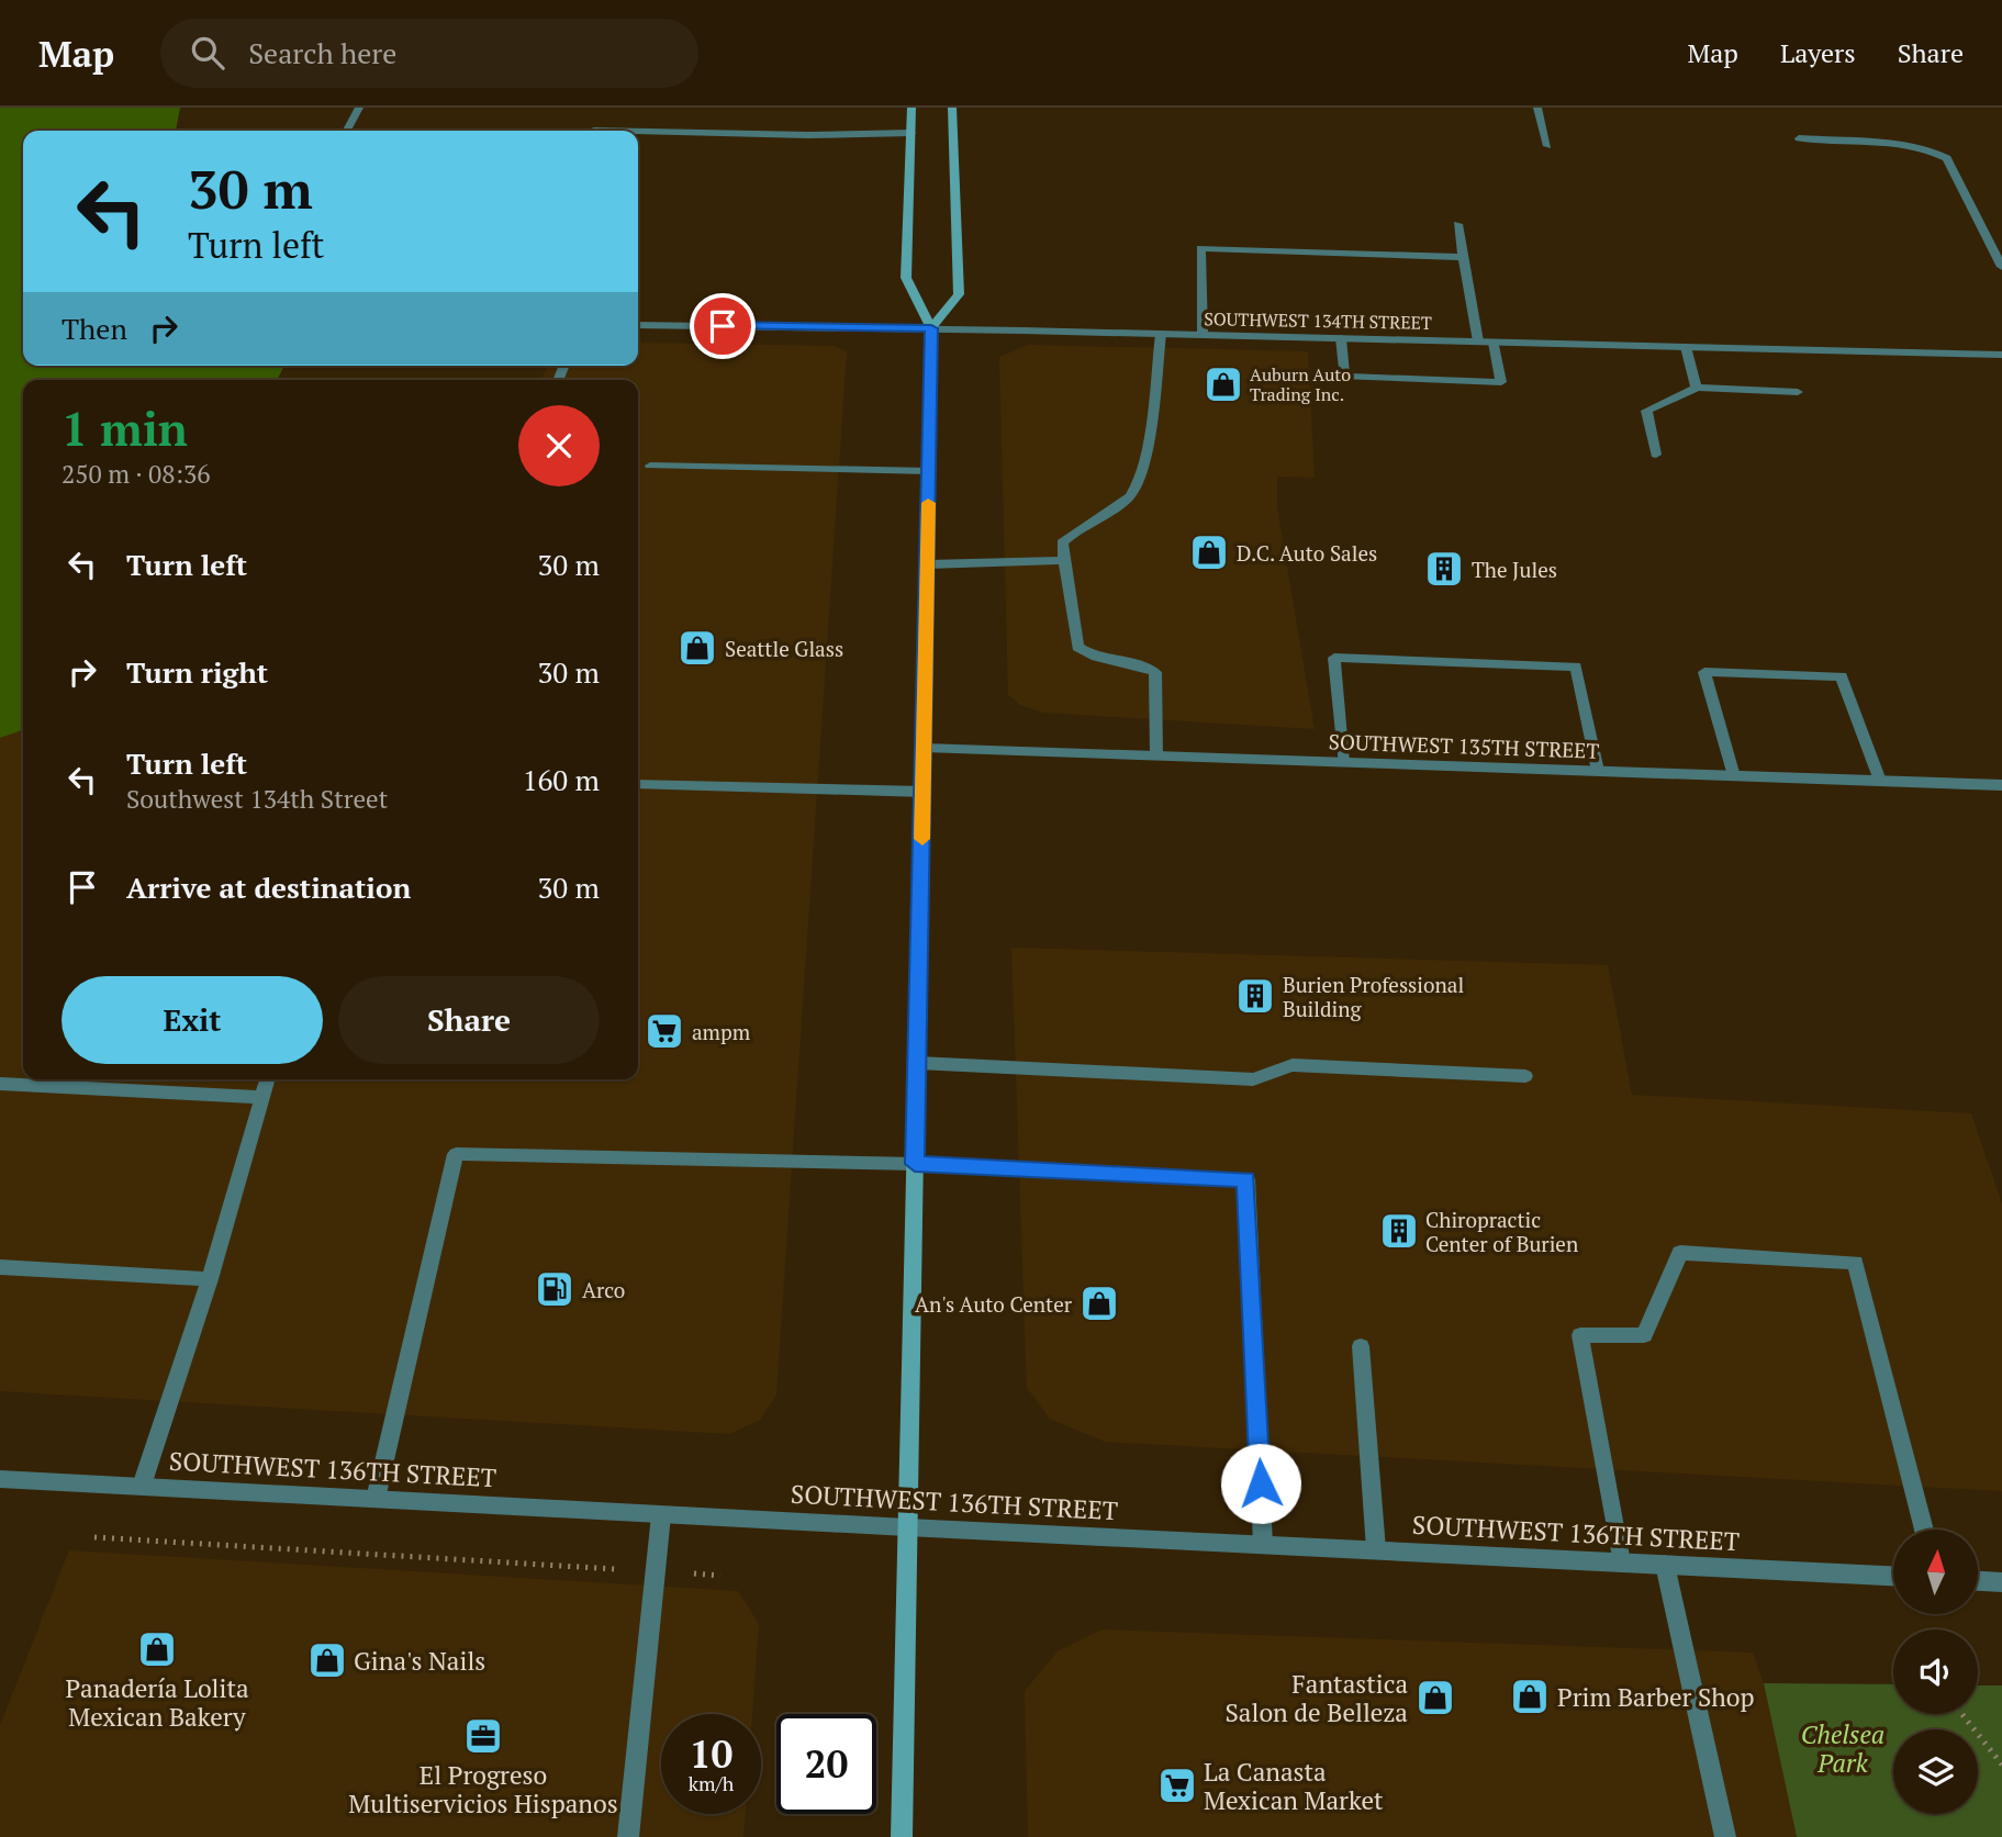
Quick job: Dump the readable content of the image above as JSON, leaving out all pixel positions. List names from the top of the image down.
{
  "streets": {
    "street": ["SOUTHWEST 134TH STREET", "SOUTHWEST 135TH STREET", "SOUTHWEST 136TH STREET"]
  },
  "parks": ["Chelsea Park"],
  "places": {
    "shop": [
      "Auburn Auto Trading Inc.",
      "D.C. Auto Sales",
      "Seattle Glass",
      "An's Auto Center",
      "Panadería Lolita Mexican Bakery",
      "Gina's Nails",
      "Prim Barber Shop",
      "Fantastica Salon de Belleza"
    ],
    "building": ["The Jules", "Burien Professional Building", "Chiropractic Center of Burien"],
    "supermarket": ["ampm", "La Canasta Mexican Market"],
    "fuel station": ["Arco"],
    "office": ["El Progreso Multiservicios Hispanos"]
  },
  "north": "top",
  "page": {
    "header": "Map",
    "search": "Search here",
    "nav": ["Map", "Layers", "Share"],
    "turn": ["30 m", "Turn left"],
    "then": "Then",
    "heading": ["1 min", "250 m · 08:36"],
    "list": [
      {
        "name": "Turn left",
        "value": "30 m"
      },
      {
        "name": "Turn right",
        "value": "30 m"
      },
      {
        "name": "Turn left",
        "note": "Southwest 134th Street",
        "value": "160 m"
      },
      {
        "name": "Arrive at destination",
        "value": "30 m"
      }
    ],
    "buttons": ["Exit", "Share"],
    "speed": "10 km/h",
    "limit": "20"
  }
}
